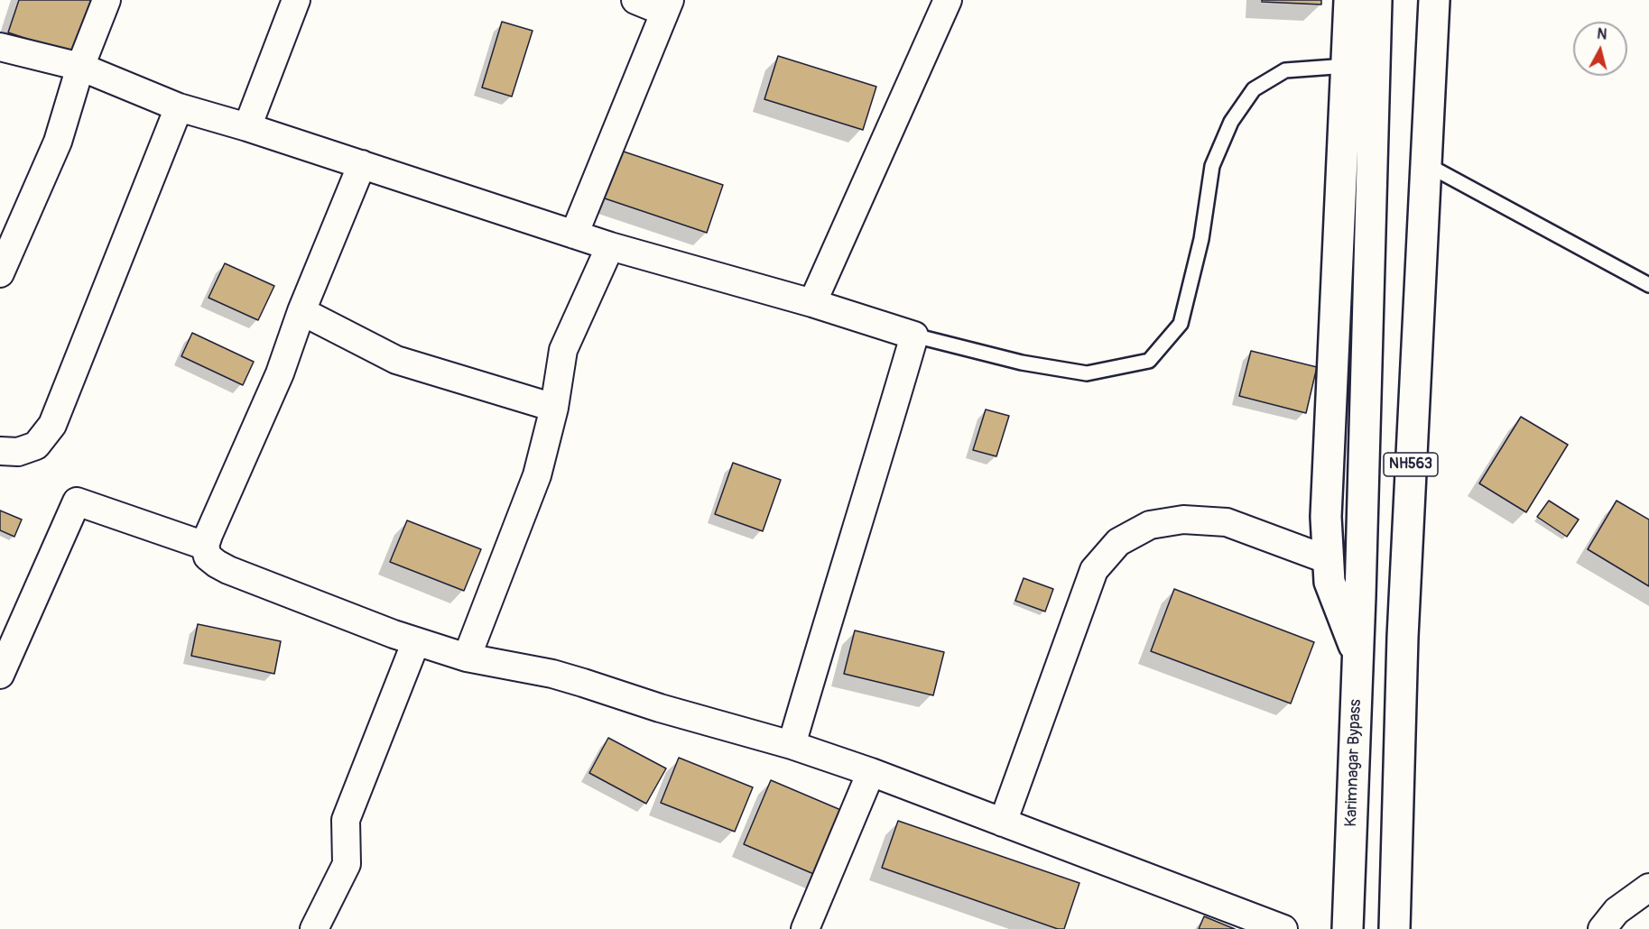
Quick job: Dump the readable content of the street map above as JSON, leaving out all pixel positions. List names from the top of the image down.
{
  "streets": {
    "highway": ["NH563", "Karimnagar Bypass"]
  },
  "north": "top"
}
